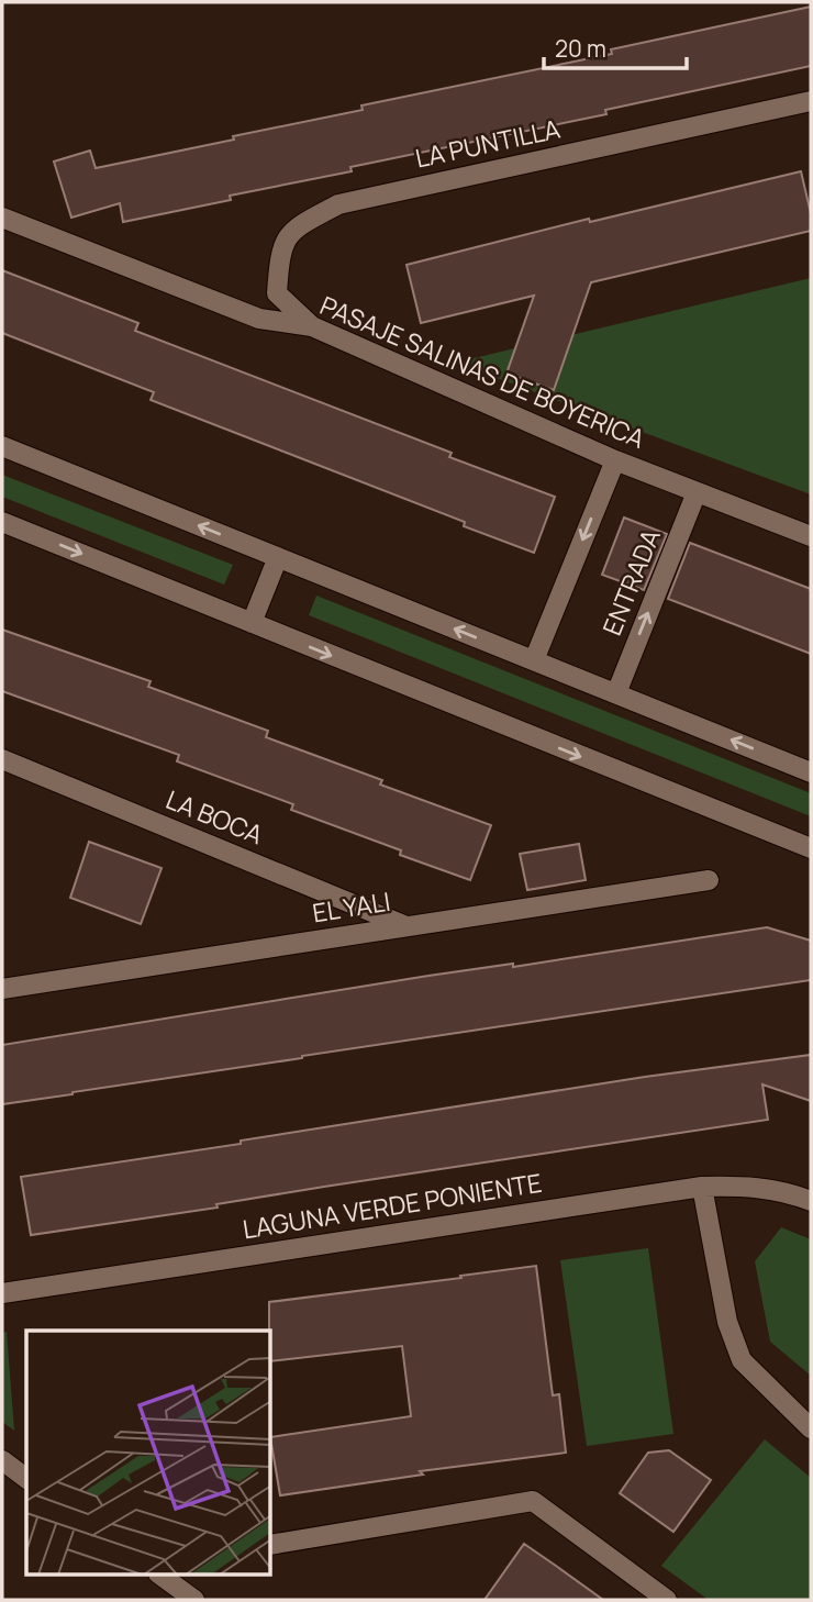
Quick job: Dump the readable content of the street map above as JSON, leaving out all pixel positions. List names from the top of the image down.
{
  "streets": {
    "street": [
      "LA PUNTILLA",
      "PASAJE SALINAS DE BOYERICA",
      "ENTRADA",
      "LA BOCA",
      "EL YALI",
      "LAGUNA VERDE PONIENTE"
    ]
  },
  "crossings": [
    ["LA PUNTILLA", "PASAJE SALINAS DE BOYERICA"],
    ["PASAJE SALINAS DE BOYERICA", "ENTRADA"],
    ["LA BOCA", "EL YALI"]
  ],
  "scale_bar": "20 m"
}
